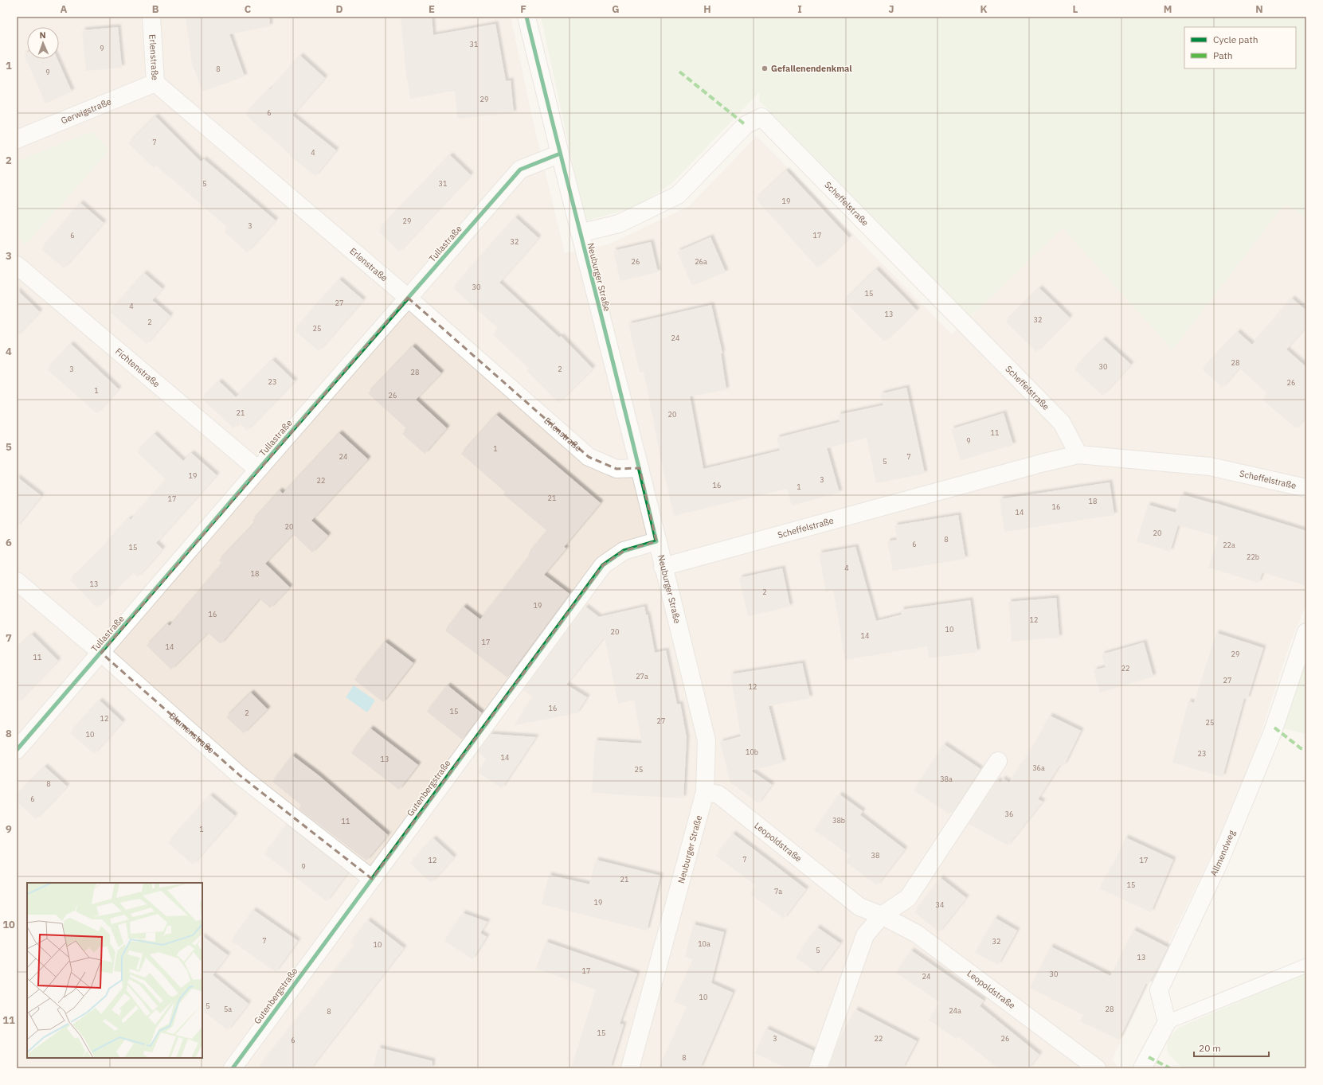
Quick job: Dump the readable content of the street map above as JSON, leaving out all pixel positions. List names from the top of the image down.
{
  "streets": {
    "street": [
      "Erlenstraße",
      "Gerwigstraße",
      "Scheffelstraße",
      "Tullastraße",
      "Neuburger Straße",
      "Fichtenstraße",
      "Blumenstraße",
      "Gutenbergstraße",
      "Leopoldstraße",
      "Allmendweg"
    ]
  },
  "crossings": [
    ["Erlenstraße", "Gerwigstraße"],
    ["Erlenstraße", "Tullastraße"],
    ["Erlenstraße", "Neuburger Straße"],
    ["Scheffelstraße", "Neuburger Straße"],
    ["Tullastraße", "Neuburger Straße"],
    ["Tullastraße", "Fichtenstraße"],
    ["Tullastraße", "Blumenstraße"],
    ["Neuburger Straße", "Gutenbergstraße"],
    ["Neuburger Straße", "Leopoldstraße"],
    ["Blumenstraße", "Gutenbergstraße"]
  ],
  "places": ["Gefallenendenkmal"],
  "house_numbers": [
    "31",
    "9",
    "8",
    "9",
    "29",
    "6",
    "7",
    "4",
    "5",
    "31",
    "19",
    "29",
    "3",
    "6",
    "17",
    "32",
    "26",
    "26a",
    "30",
    "15",
    "27",
    "4",
    "13",
    "32",
    "2",
    "25",
    "24",
    "28",
    "30",
    "3",
    "2",
    "28",
    "23",
    "26",
    "1",
    "26",
    "21",
    "20",
    "11",
    "9",
    "1",
    "24",
    "7",
    "5",
    "19",
    "3",
    "22",
    "16",
    "1",
    "21",
    "17",
    "18",
    "16",
    "14",
    "20",
    "20",
    "8",
    "6",
    "22a",
    "15",
    "22b",
    "4",
    "18",
    "13",
    "2",
    "19",
    "16",
    "12",
    "10",
    "20",
    "14",
    "17",
    "14",
    "29",
    "11",
    "22",
    "27a",
    "27",
    "12",
    "16",
    "15",
    "2",
    "12",
    "27",
    "25",
    "10",
    "10b",
    "23",
    "14",
    "13",
    "36a",
    "25",
    "38a",
    "8",
    "6",
    "36",
    "38b",
    "11",
    "1",
    "38",
    "7",
    "12",
    "17",
    "9",
    "21",
    "15",
    "7a",
    "19",
    "34",
    "7",
    "32",
    "10a",
    "10",
    "5",
    "13",
    "17",
    "30",
    "24",
    "10",
    "5",
    "5a",
    "28",
    "24a",
    "8",
    "15",
    "3",
    "22",
    "26",
    "6",
    "8"
  ],
  "legend": ["Cycle path", "Path"],
  "scale_bar": "20 m",
  "north": "top",
  "grid": {
    "columns": [
      "A",
      "B",
      "C",
      "D",
      "E",
      "F",
      "G",
      "H",
      "I",
      "J",
      "K",
      "L",
      "M",
      "N"
    ],
    "rows": [
      "1",
      "2",
      "3",
      "4",
      "5",
      "6",
      "7",
      "8",
      "9",
      "10",
      "11"
    ]
  }
}
